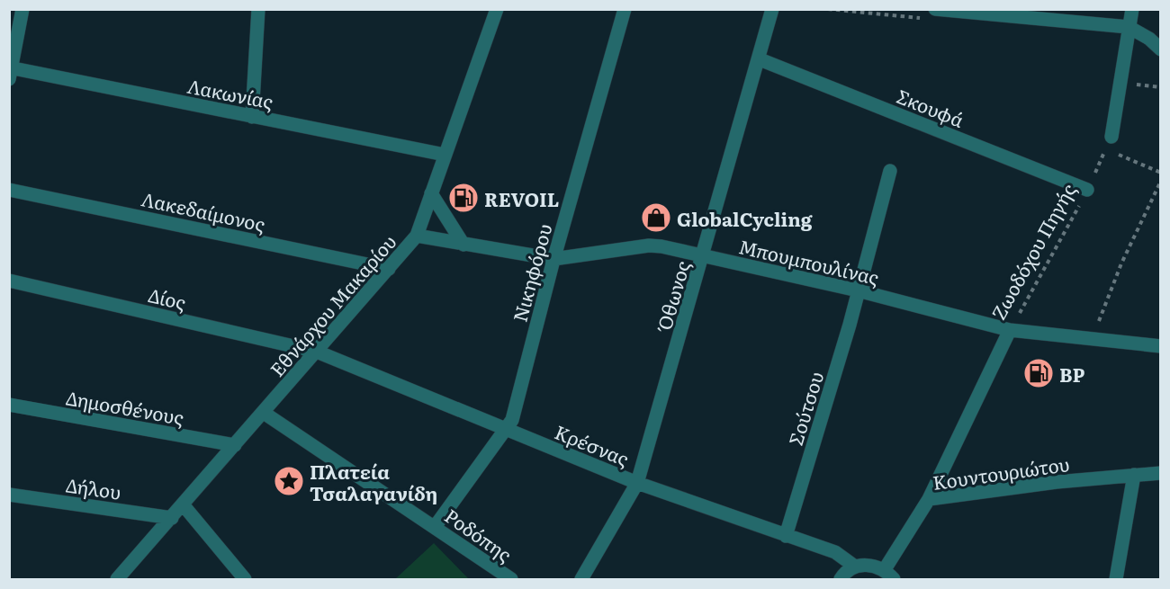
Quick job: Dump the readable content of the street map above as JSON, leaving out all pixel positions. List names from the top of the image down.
{
  "streets": {
    "street": [
      "Λακωνίας",
      "Σκουφά",
      "Λακεδαίμονος",
      "Ζωοδόχου Πηγής",
      "Μπουμπουλίνας",
      "Νικηφόρου",
      "Όθωνος",
      "Δίος",
      "Εθνάρχου Μακαρίου",
      "Δημοσθένους",
      "Σούτσου",
      "Κρέσνας",
      "Κουντουριώτου",
      "Δήλου",
      "Ροδόπης"
    ]
  },
  "crossings": [
    ["Λακωνίας", "Εθνάρχου Μακαρίου"],
    ["Σκουφά", "Ζωοδόχου Πηγής"],
    ["Σκουφά", "Όθωνος"],
    ["Λακεδαίμονος", "Εθνάρχου Μακαρίου"],
    ["Ζωοδόχου Πηγής", "Μπουμπουλίνας"],
    ["Ζωοδόχου Πηγής", "Κουντουριώτου"],
    ["Μπουμπουλίνας", "Νικηφόρου"],
    ["Μπουμπουλίνας", "Όθωνος"],
    ["Μπουμπουλίνας", "Εθνάρχου Μακαρίου"],
    ["Μπουμπουλίνας", "Σούτσου"],
    ["Νικηφόρου", "Κρέσνας"],
    ["Νικηφόρου", "Ροδόπης"],
    ["Όθωνος", "Κρέσνας"],
    ["Δίος", "Εθνάρχου Μακαρίου"],
    ["Δίος", "Κρέσνας"],
    ["Εθνάρχου Μακαρίου", "Δημοσθένους"],
    ["Εθνάρχου Μακαρίου", "Κρέσνας"],
    ["Εθνάρχου Μακαρίου", "Δήλου"],
    ["Εθνάρχου Μακαρίου", "Ροδόπης"],
    ["Σούτσου", "Κρέσνας"]
  ],
  "places": {
    "fuel station": ["REVOIL", "BP"],
    "shop": ["GlobalCycling"],
    "place": ["Πλατεία Τσαλαγανίδη"]
  }
}
